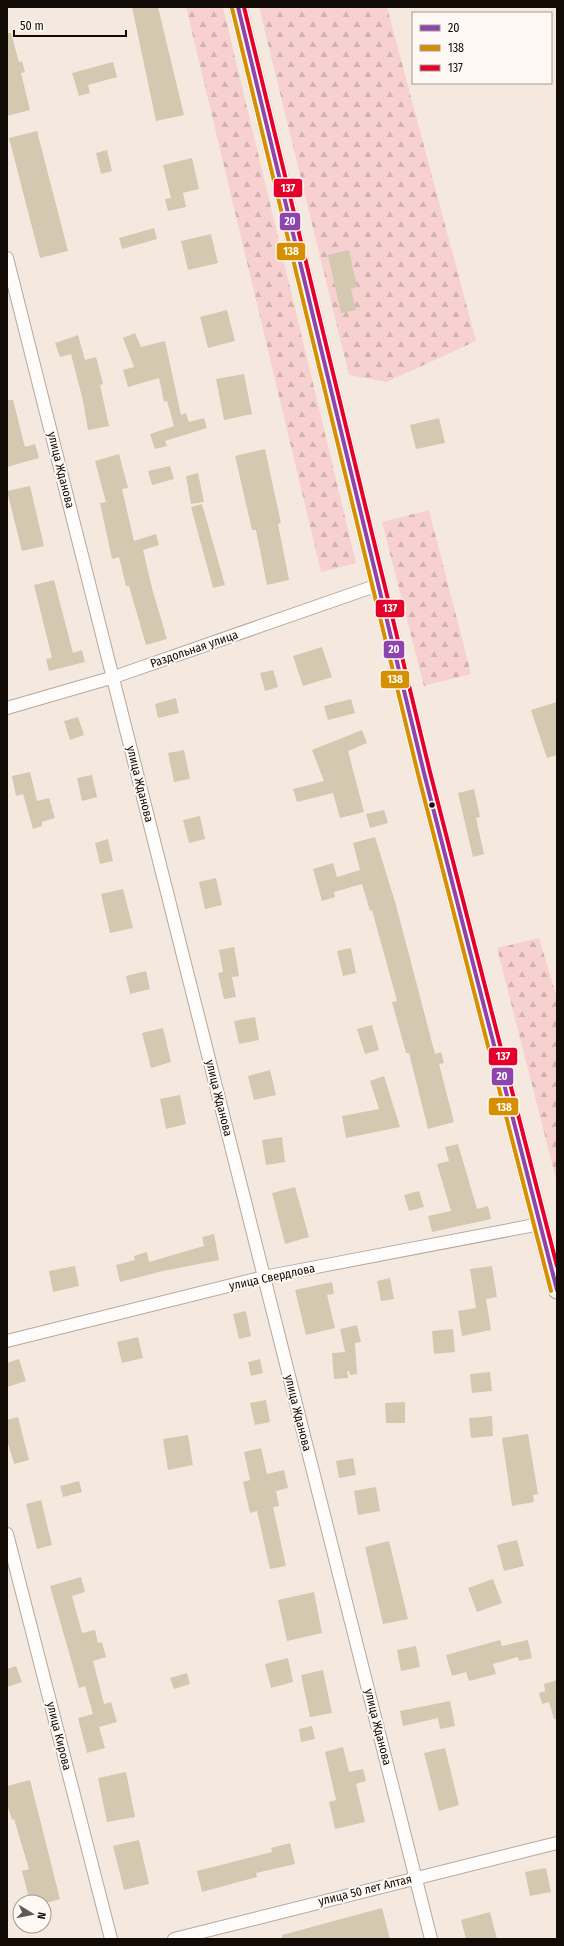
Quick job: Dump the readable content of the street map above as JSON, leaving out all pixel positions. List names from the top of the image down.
{
  "streets": {
    "street": [
      "улица Жданова",
      "Раздольная улица",
      "улица Свердлова",
      "улица Кирова",
      "улица 50 лет Алтая"
    ]
  },
  "crossings": [
    ["улица Жданова", "Раздольная улица"],
    ["улица Жданова", "улица Свердлова"],
    ["улица Жданова", "улица 50 лет Алтая"]
  ],
  "lines": ["transit line 20", "transit line 137", "transit line 138"],
  "legend": ["20", "138", "137"],
  "scale_bar": "50 m",
  "north": "right"
}
